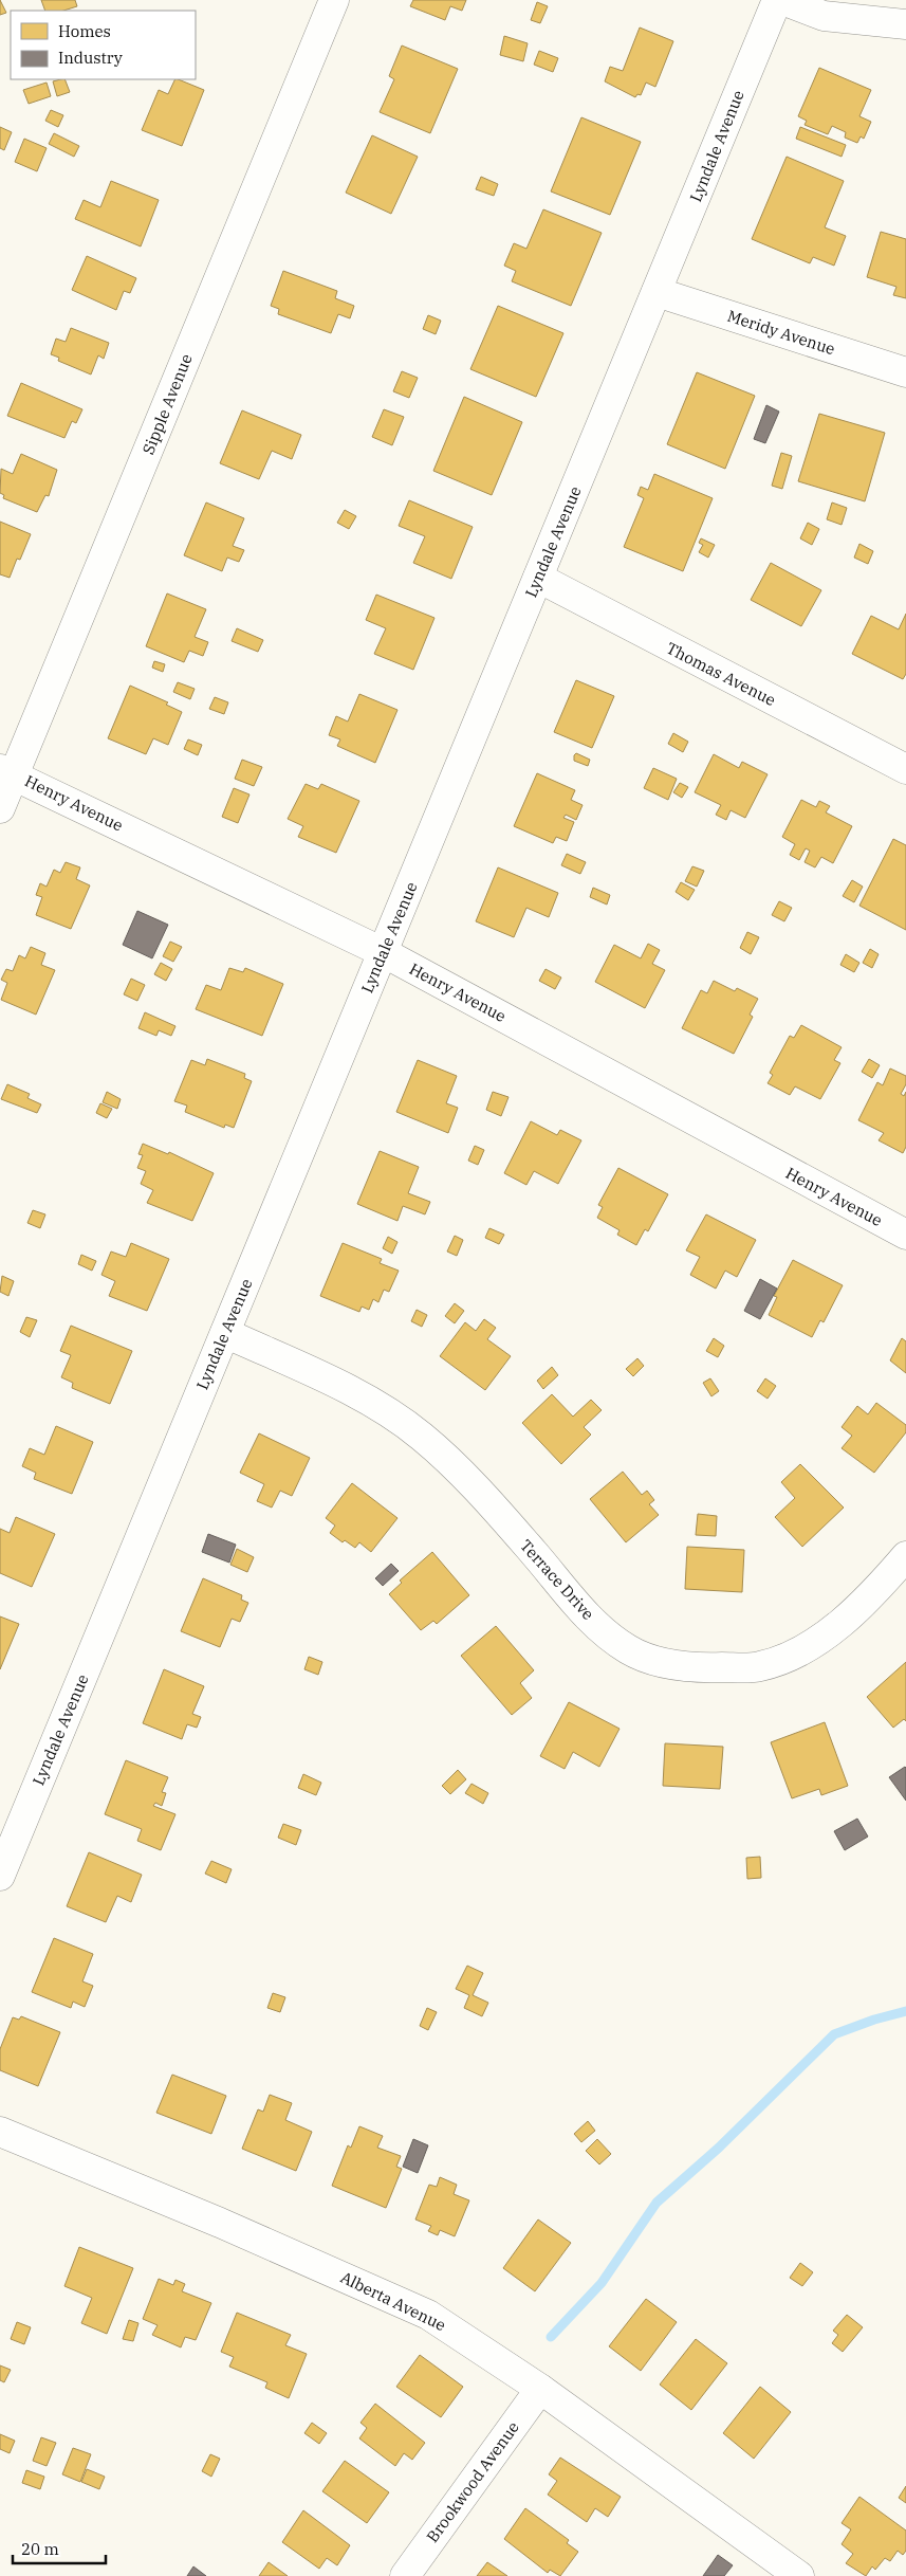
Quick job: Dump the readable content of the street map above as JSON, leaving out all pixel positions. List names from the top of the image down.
{
  "streets": {
    "street": [
      "Lyndale Avenue",
      "Meridy Avenue",
      "Sipple Avenue",
      "Thomas Avenue",
      "Henry Avenue",
      "Terrace Drive",
      "Alberta Avenue",
      "Brookwood Avenue"
    ]
  },
  "crossings": [
    ["Lyndale Avenue", "Meridy Avenue"],
    ["Lyndale Avenue", "Thomas Avenue"],
    ["Lyndale Avenue", "Henry Avenue"],
    ["Lyndale Avenue", "Terrace Drive"],
    ["Sipple Avenue", "Henry Avenue"],
    ["Alberta Avenue", "Brookwood Avenue"]
  ],
  "legend": ["Homes", "Industry"],
  "scale_bar": "20 m"
}
